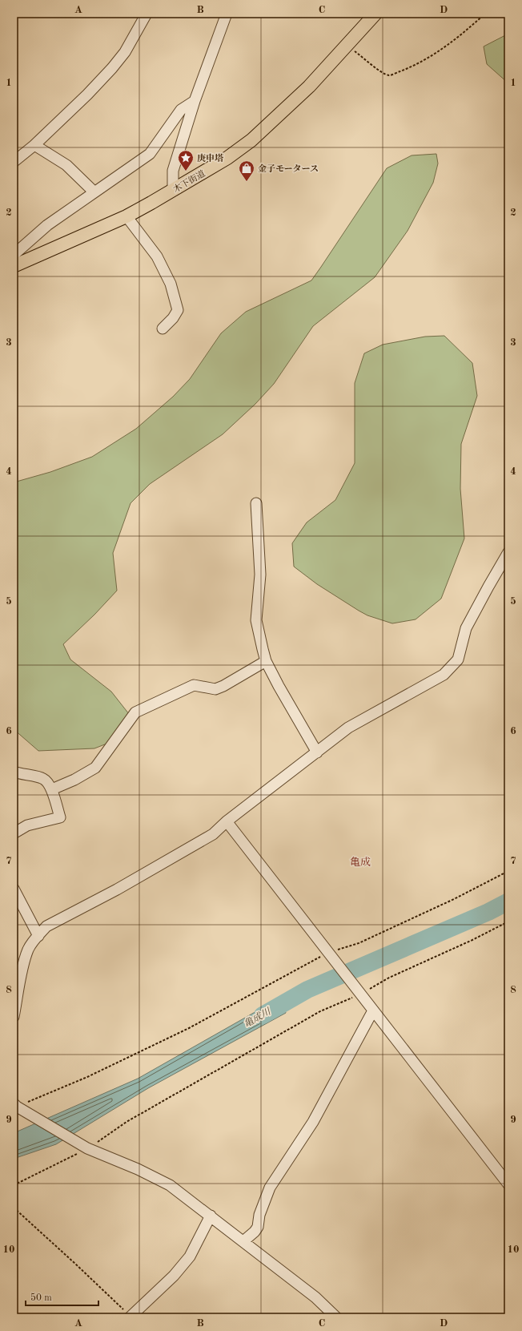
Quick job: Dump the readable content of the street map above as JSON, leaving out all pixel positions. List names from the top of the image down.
{
  "streets": {
    "main road": ["木下街道"]
  },
  "districts": ["亀成"],
  "water": ["亀成川"],
  "places": {
    "place": ["庚申塔"],
    "shop": ["金子モータース"]
  },
  "scale_bar": "50 m",
  "grid": {
    "columns": [
      "A",
      "B",
      "C",
      "D"
    ],
    "rows": [
      "1",
      "2",
      "3",
      "4",
      "5",
      "6",
      "7",
      "8",
      "9",
      "10"
    ]
  }
}
